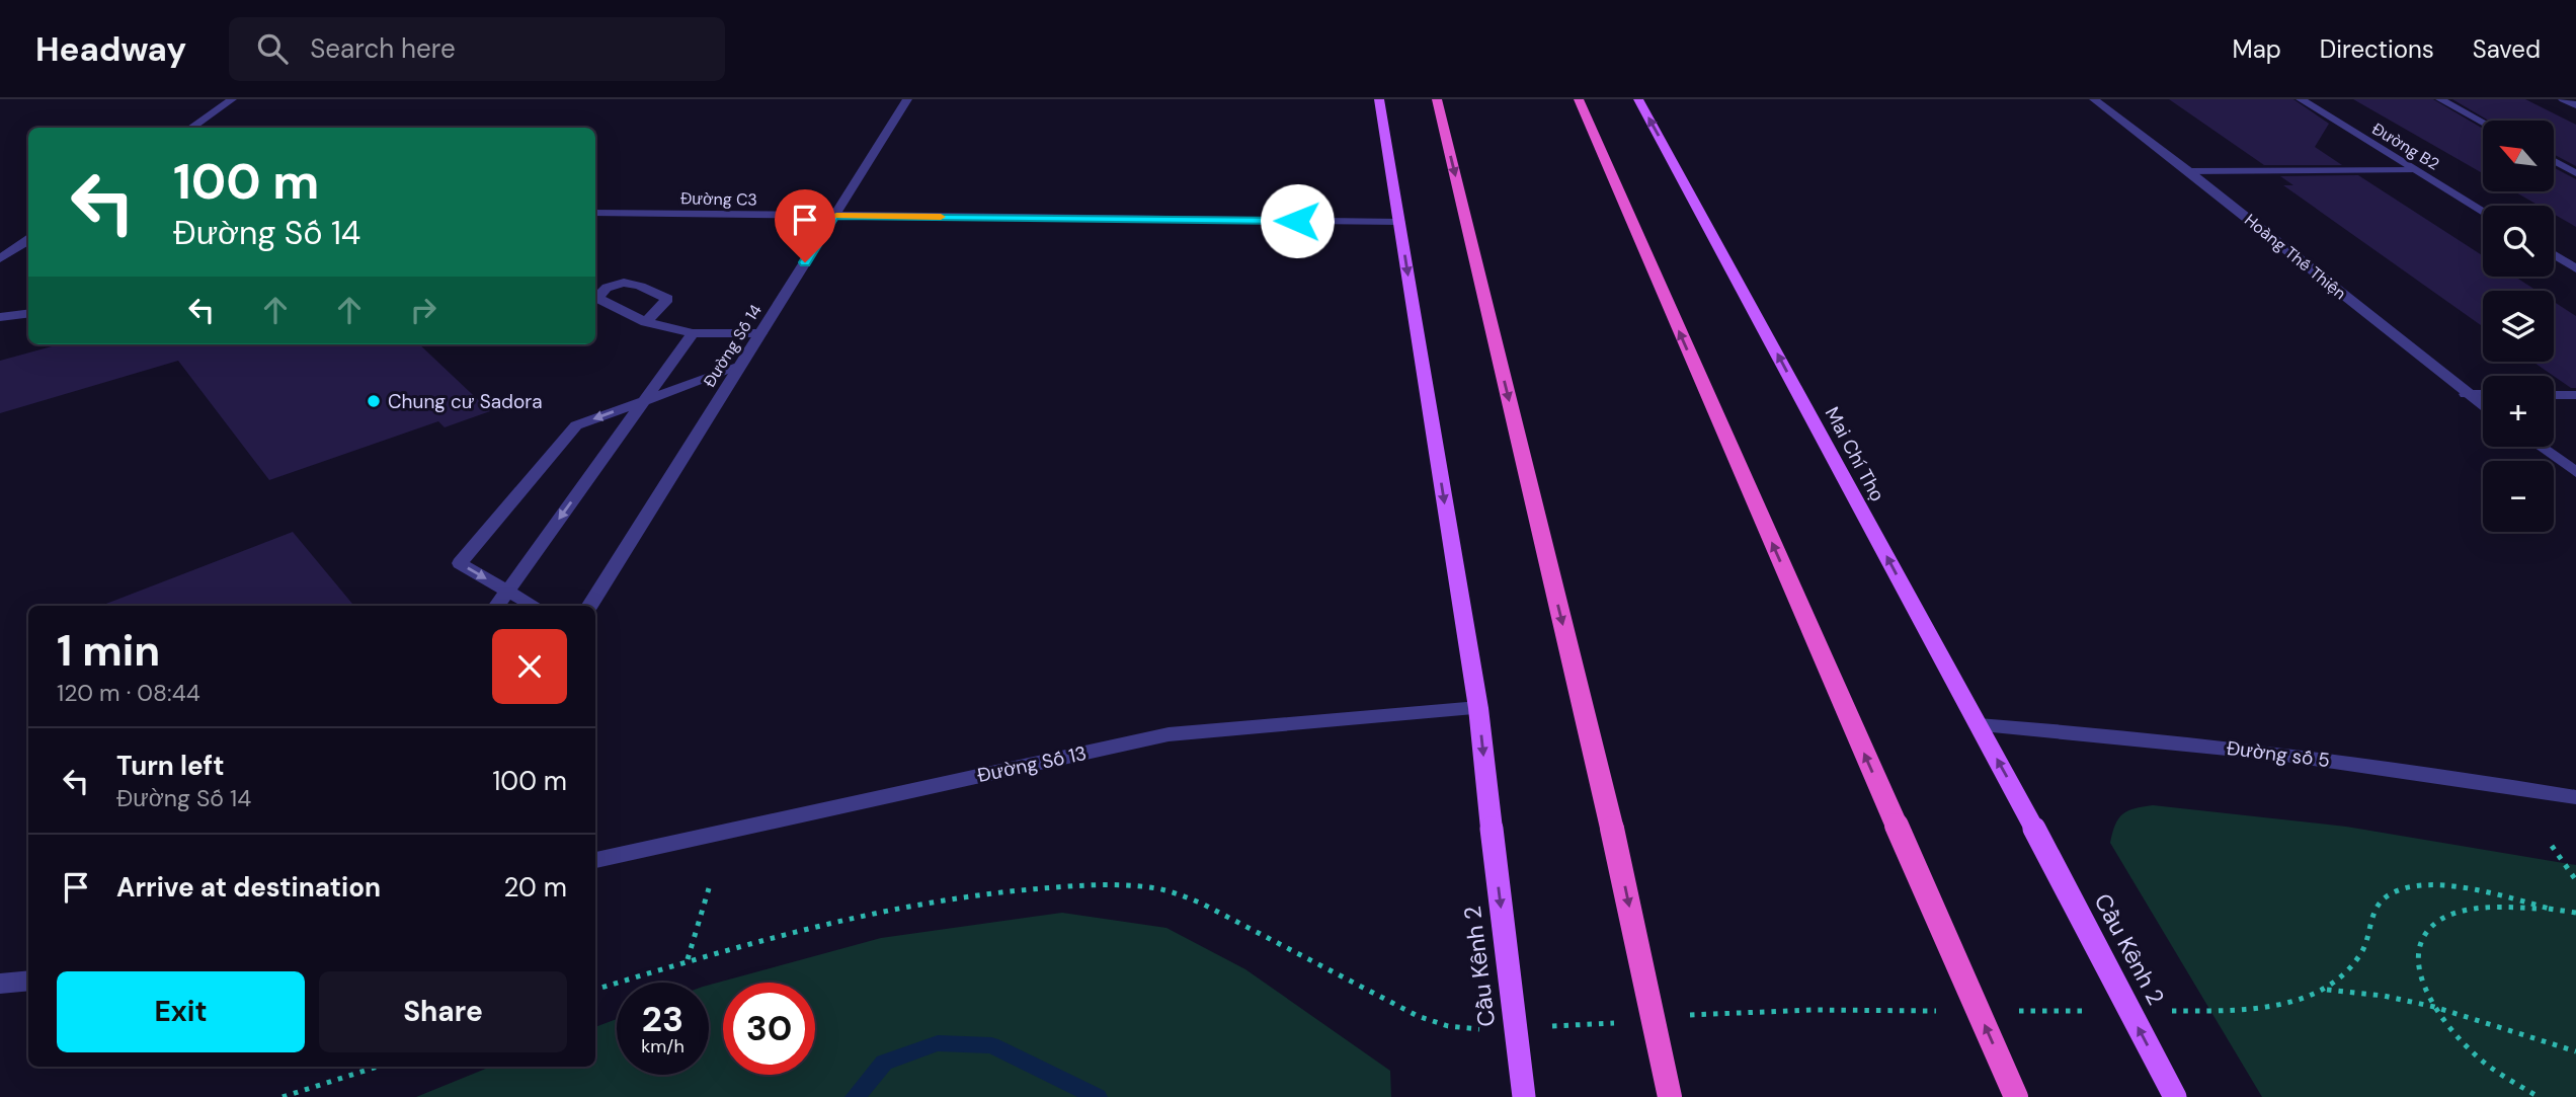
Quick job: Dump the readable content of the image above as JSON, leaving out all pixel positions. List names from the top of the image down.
{
  "streets": {
    "main road": ["Mai Chí Thọ", "Cầu Kênh 2"],
    "street": [
      "Đường B2",
      "Đường C3",
      "Hoàng Thế Thiện",
      "Đường Số 14",
      "Đường số 5",
      "Đường Số 13"
    ]
  },
  "crossings": [
    ["Đường C3", "Đường Số 14"],
    ["Mai Chí Thọ", "Đường số 5"],
    ["Mai Chí Thọ", "Cầu Kênh 2"],
    ["Đường Số 13", "Cầu Kênh 2"]
  ],
  "one_way": ["Mai Chí Thọ"],
  "places": ["Chung cư Sadora"],
  "north": "top left",
  "page": {
    "header": "Headway",
    "search": "Search here",
    "nav": ["Map", "Directions", "Saved"],
    "map_buttons": ["+", "−"],
    "turn": ["100 m", "Đường Số 14"],
    "heading": ["1 min", "120 m · 08:44"],
    "list": [
      {
        "name": "Turn left",
        "note": "Đường Số 14",
        "value": "100 m"
      },
      {
        "name": "Arrive at destination",
        "value": "20 m"
      }
    ],
    "buttons": ["Exit", "Share"],
    "speed": "23 km/h",
    "limit": "30"
  }
}
